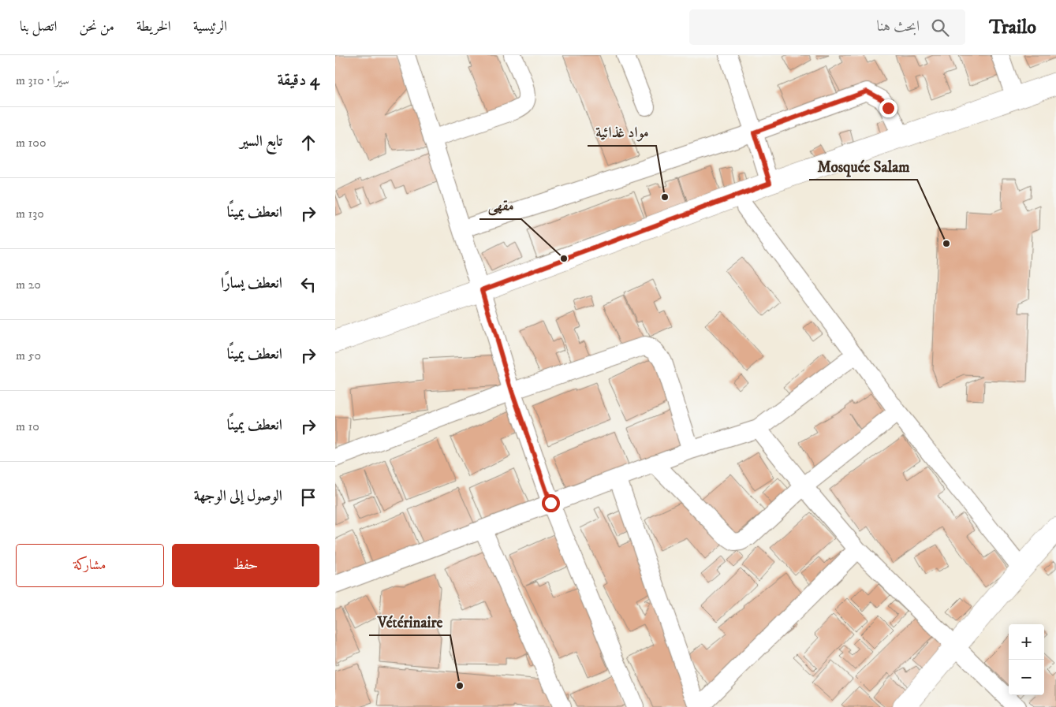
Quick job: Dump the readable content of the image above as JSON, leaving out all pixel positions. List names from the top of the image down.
{
  "places": [
    "مواد غذائية",
    "Mosquée Salam",
    "مقهى",
    "Vétérinaire"
  ],
  "page": {
    "header": "Trailo",
    "search": "ابحث هنا",
    "nav": [
      "الرئيسية",
      "الخريطة",
      "من نحن",
      "اتصل بنا"
    ],
    "heading": ["4 دقيقة", "سيرًا · 310 m"],
    "list": [
      ["تابع السير", "100 m"],
      ["انعطف يمينًا", "130 m"],
      ["انعطف يسارًا", "20 m"],
      ["انعطف يمينًا", "50 m"],
      ["انعطف يمينًا", "10 m"],
      "الوصول إلى الوجهة"
    ],
    "buttons": ["حفظ", "مشاركة"],
    "map_buttons": ["+", "−"]
  }
}
